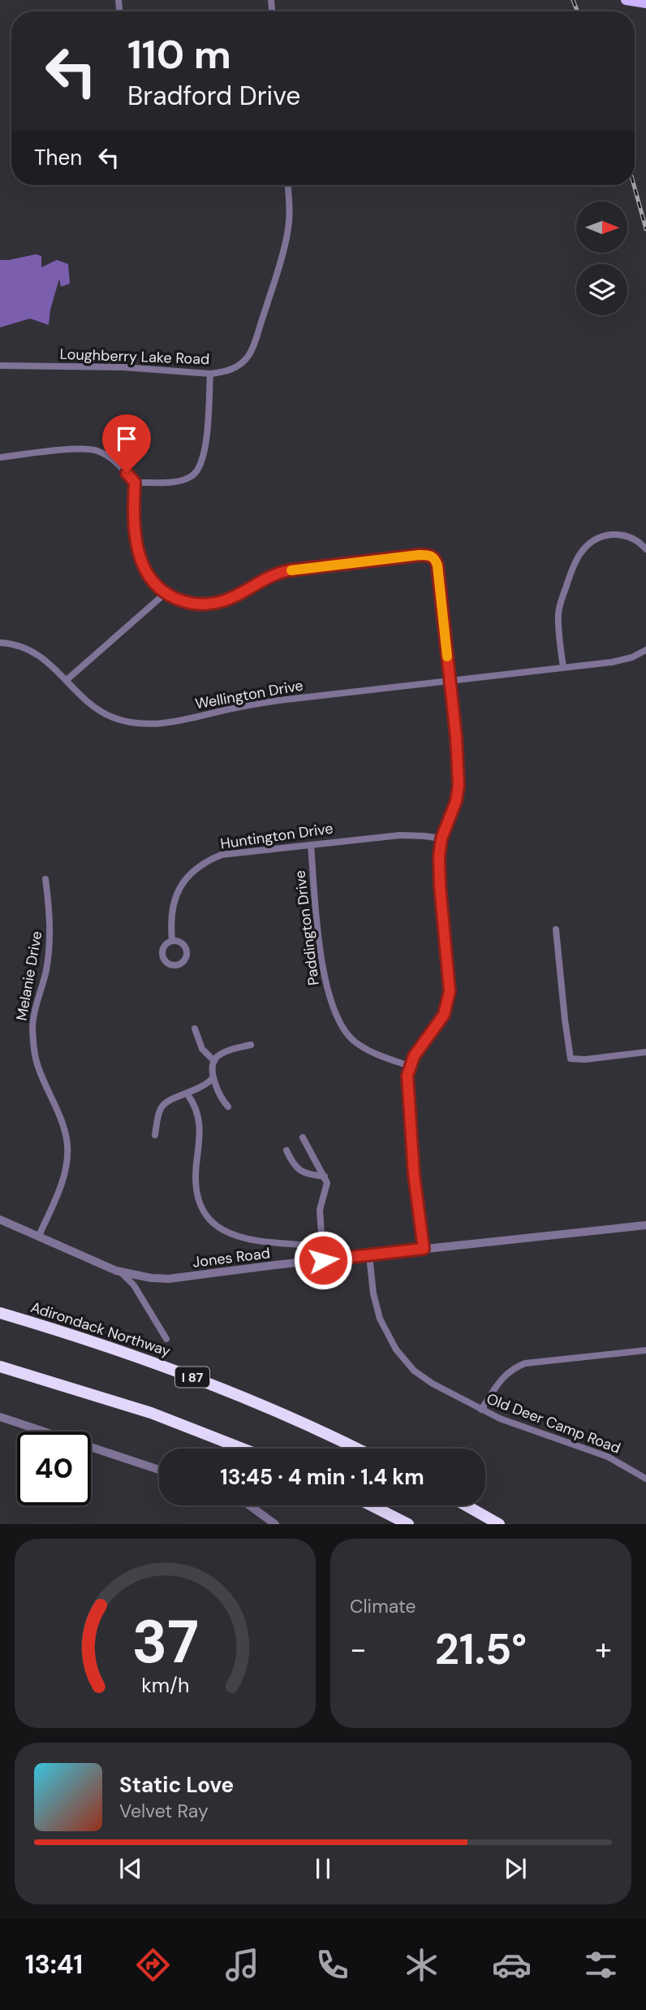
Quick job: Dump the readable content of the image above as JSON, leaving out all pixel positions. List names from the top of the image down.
{
  "streets": {
    "highway": ["Adirondack Northway", "I 87"],
    "street": [
      "Loughberry Lake Road",
      "Wellington Drive",
      "Huntington Drive",
      "Paddington Drive",
      "Melanie Drive",
      "Jones Road",
      "Old Deer Camp Road"
    ]
  },
  "crossings": [
    ["Huntington Drive", "Paddington Drive"],
    ["Melanie Drive", "Jones Road"],
    ["Jones Road", "Old Deer Camp Road"]
  ],
  "north": "right",
  "page": {
    "turn": ["110 m", "Bradford Drive"],
    "then": "Then",
    "limit": "40",
    "trip": "13:45 · 4 min · 1.4 km",
    "tile": "Climate",
    "heat": ["−", "21.5°", "+"],
    "song": ["Static Love", "Velvet Ray"],
    "tabs": "13:41",
    "gauge": ["37", "km/h"]
  }
}
